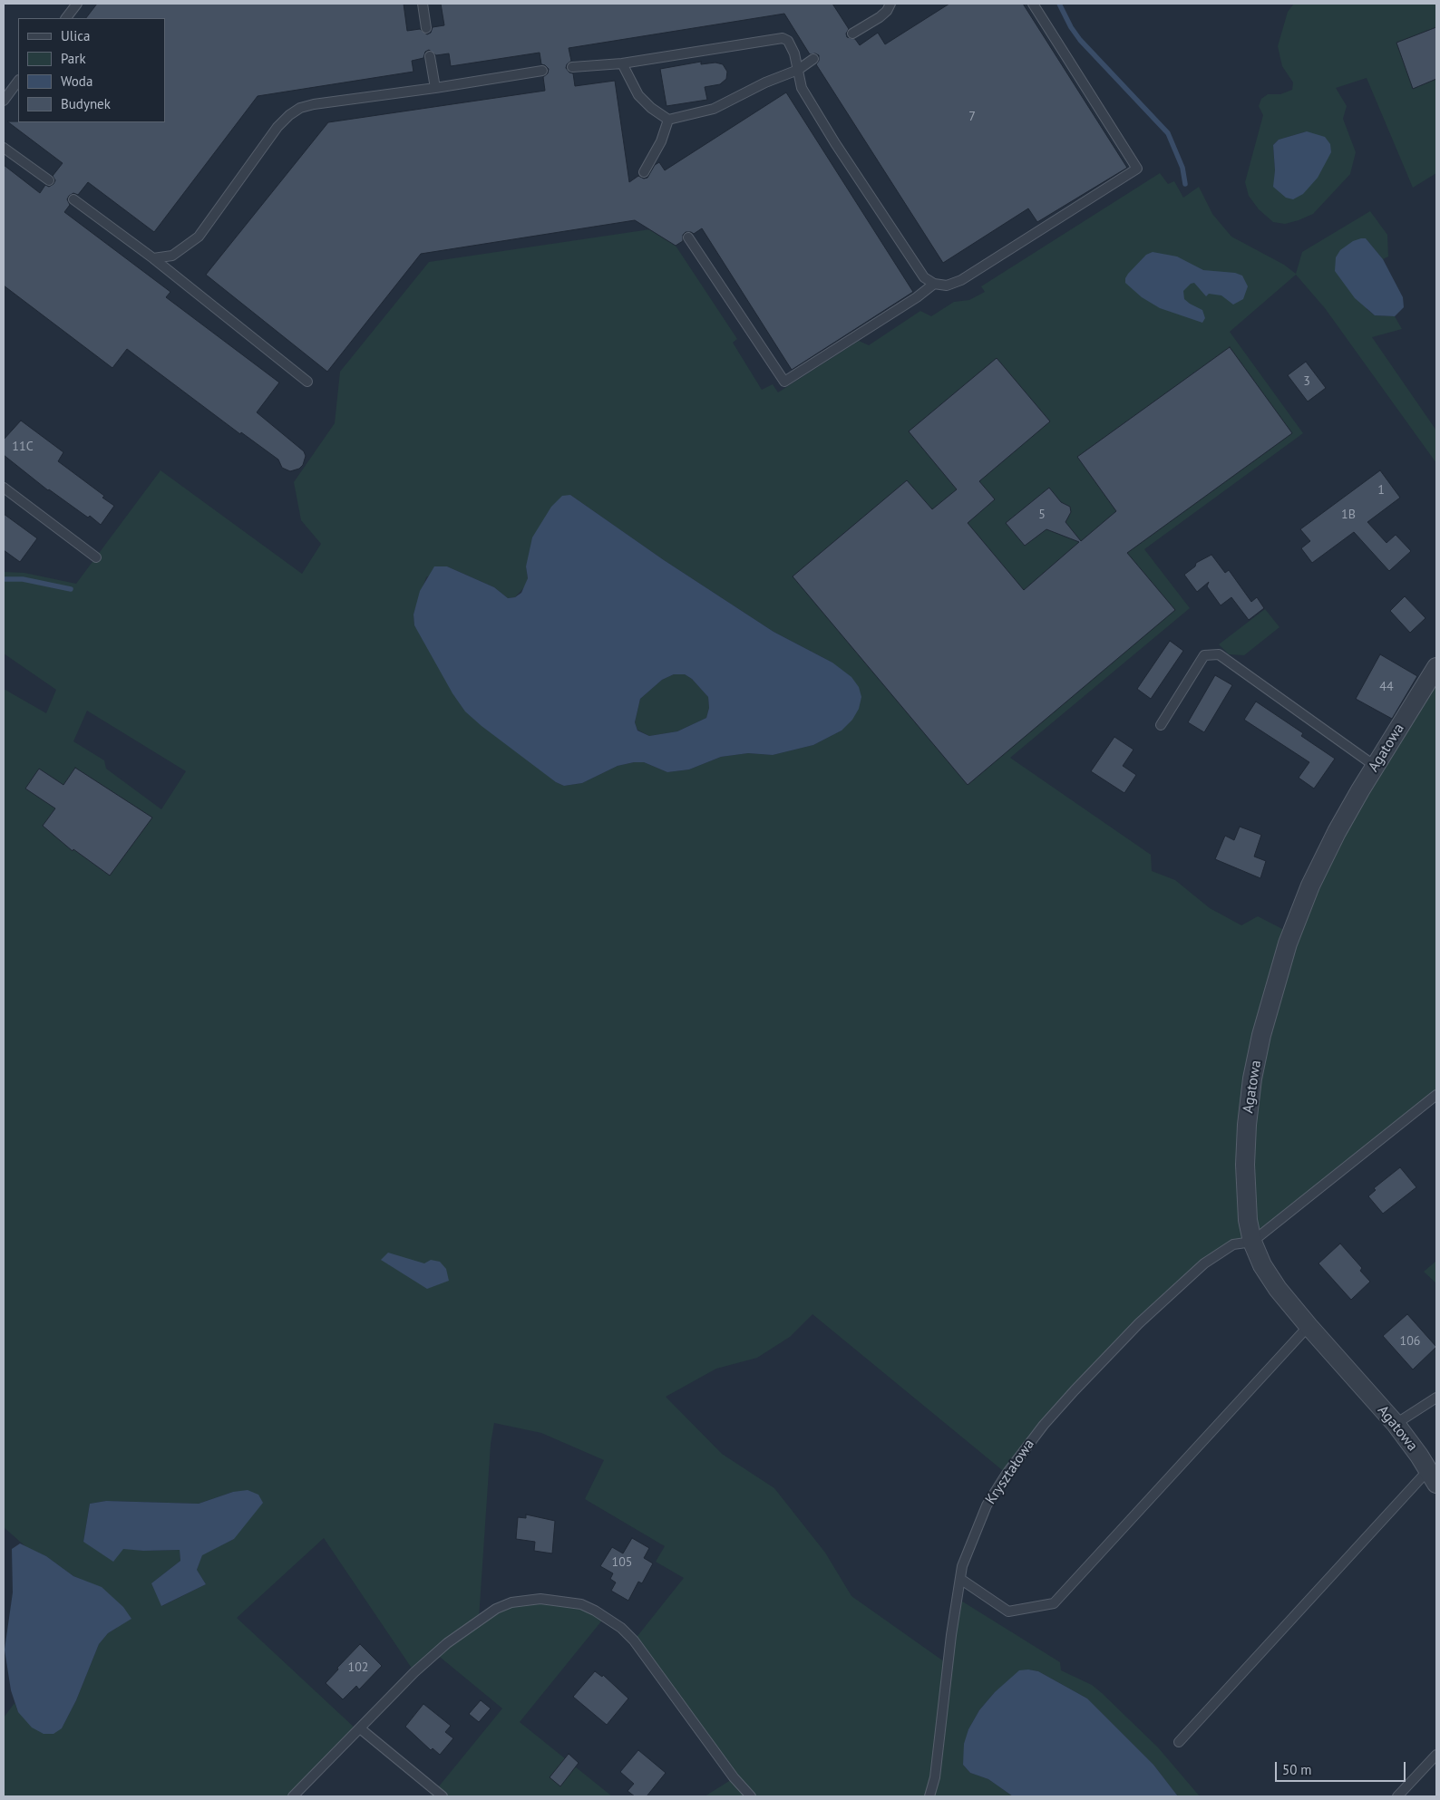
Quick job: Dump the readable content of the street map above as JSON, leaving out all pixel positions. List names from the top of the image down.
{
  "streets": {
    "street": ["Agatowa"],
    "lane": ["Kryształowa"]
  },
  "crossings": [
    ["Agatowa", "Kryształowa"]
  ],
  "house_numbers": [
    "7",
    "3",
    "11C",
    "1",
    "5",
    "1B",
    "44",
    "106",
    "105",
    "102"
  ],
  "legend": [
    "Ulica",
    "Park",
    "Woda",
    "Budynek"
  ],
  "scale_bar": "50 m"
}
